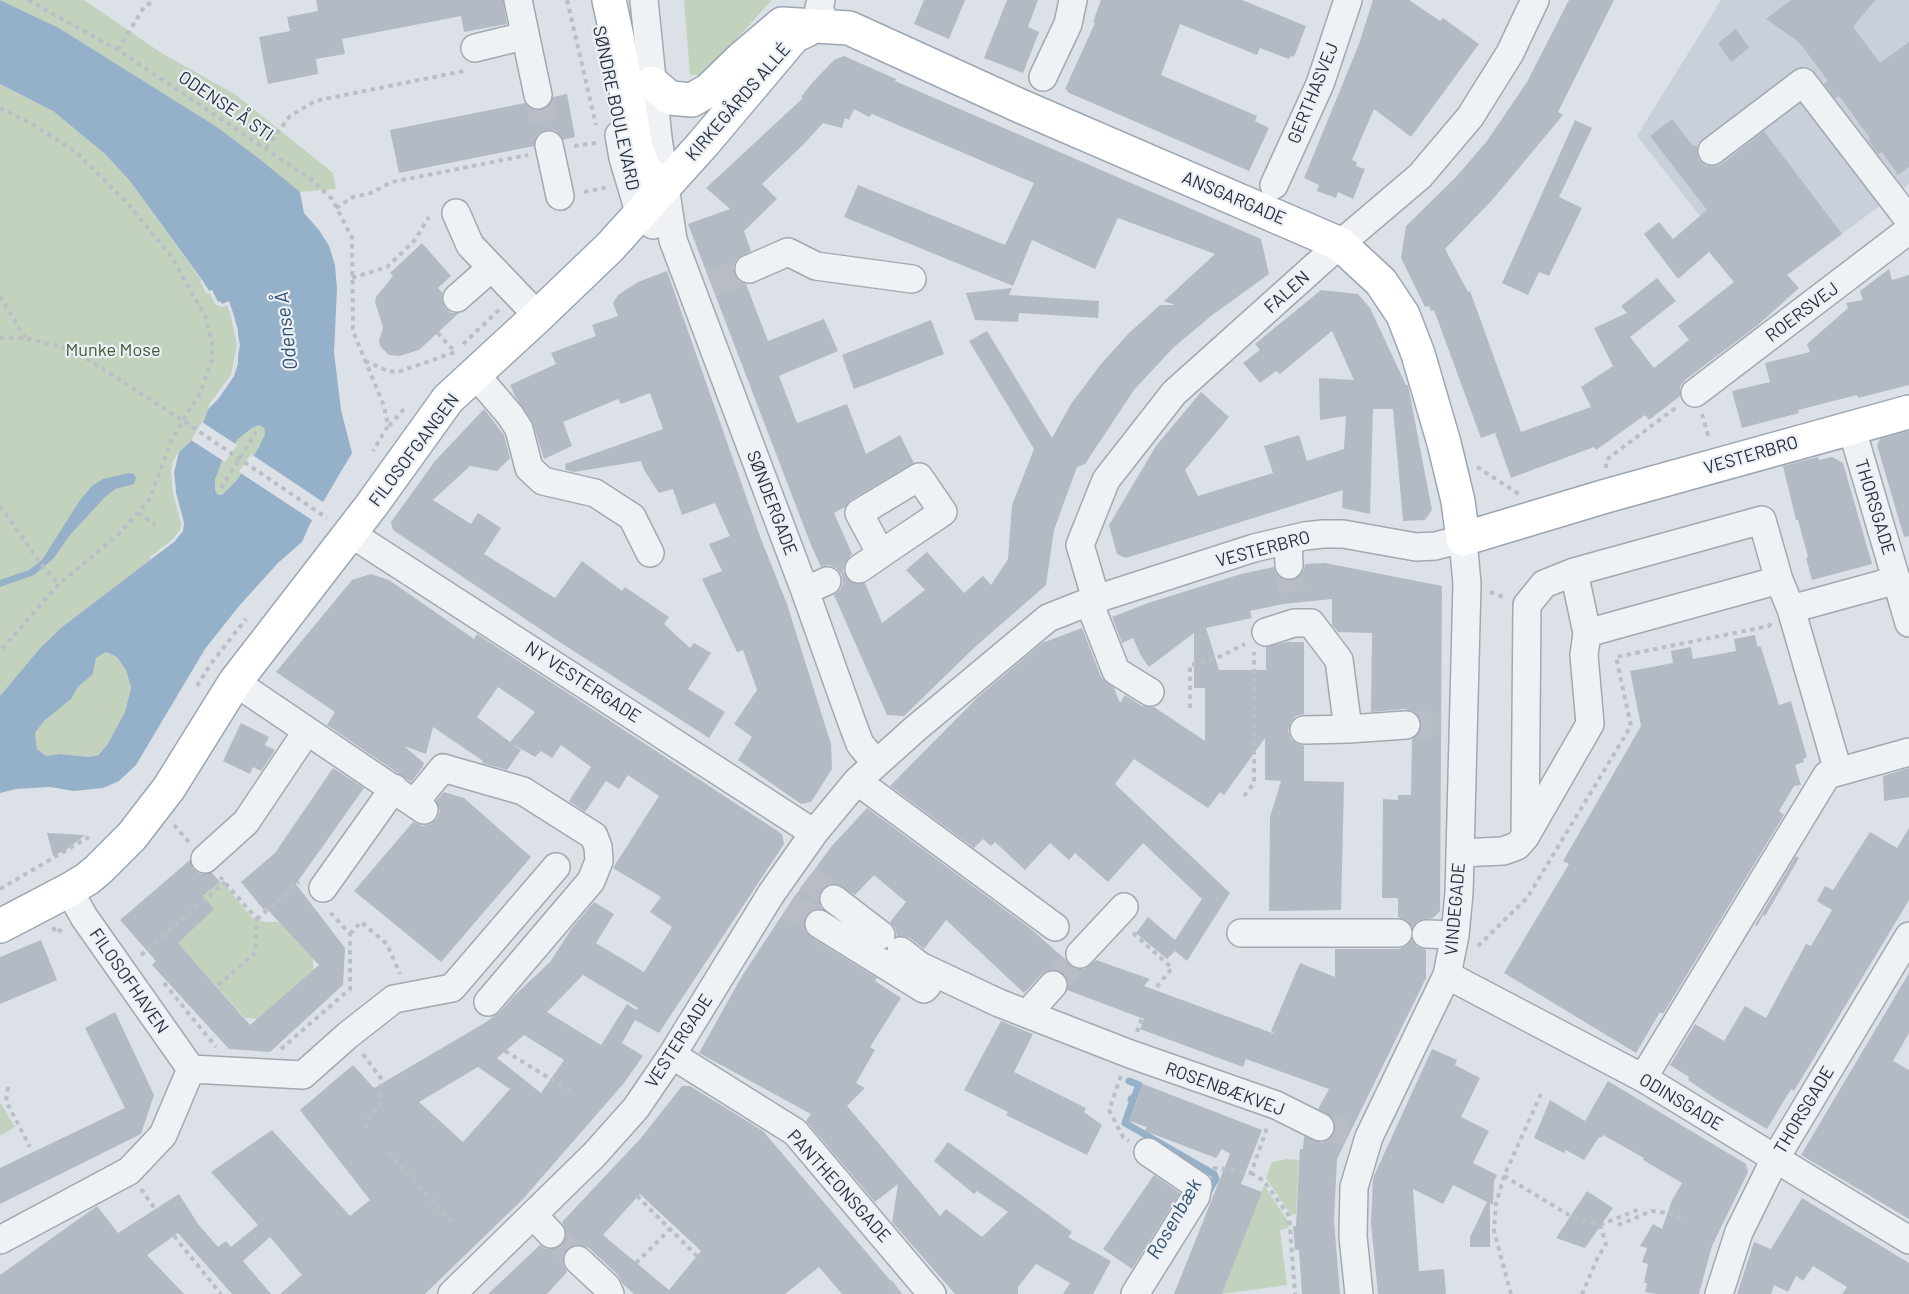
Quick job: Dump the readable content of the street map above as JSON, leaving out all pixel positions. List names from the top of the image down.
{
  "streets": {
    "main road": [
      "KIRKEGÅRDS ALLÉ",
      "ANSGARGADE",
      "FILOSOFGANGEN",
      "VESTERBRO"
    ],
    "street": [
      "GERTHASVEJ",
      "SØNDRE BOULEVARD",
      "FALEN",
      "ROERSVEJ",
      "SØNDERGADE",
      "THORSGADE",
      "NY VESTERGADE",
      "VINDEGADE",
      "FILOSOFHAVEN",
      "VESTERGADE",
      "ROSENBÆKVEJ",
      "ODINSGADE",
      "PANTHEONSGADE"
    ],
    "path": ["ODENSE Å STI"]
  },
  "crossings": [
    ["KIRKEGÅRDS ALLÉ", "SØNDRE BOULEVARD"],
    ["KIRKEGÅRDS ALLÉ", "ANSGARGADE"],
    ["KIRKEGÅRDS ALLÉ", "FILOSOFGANGEN"],
    ["KIRKEGÅRDS ALLÉ", "SØNDERGADE"],
    ["SØNDRE BOULEVARD", "ANSGARGADE"],
    ["SØNDRE BOULEVARD", "FILOSOFGANGEN"],
    ["SØNDRE BOULEVARD", "SØNDERGADE"],
    ["ANSGARGADE", "FALEN"],
    ["ANSGARGADE", "VESTERBRO"],
    ["ANSGARGADE", "VINDEGADE"],
    ["FALEN", "VESTERBRO"],
    ["FILOSOFGANGEN", "SØNDERGADE"],
    ["FILOSOFGANGEN", "NY VESTERGADE"],
    ["FILOSOFGANGEN", "FILOSOFHAVEN"],
    ["VESTERBRO", "SØNDERGADE"],
    ["VESTERBRO", "THORSGADE"],
    ["VESTERBRO", "VINDEGADE"],
    ["VESTERBRO", "VESTERGADE"],
    ["SØNDERGADE", "VESTERGADE"],
    ["THORSGADE", "ODINSGADE"],
    ["NY VESTERGADE", "VESTERGADE"],
    ["VINDEGADE", "ODINSGADE"],
    ["VESTERGADE", "PANTHEONSGADE"]
  ],
  "water": ["Odense Å", "Rosenbæk"],
  "parks": ["Munke Mose"]
}
